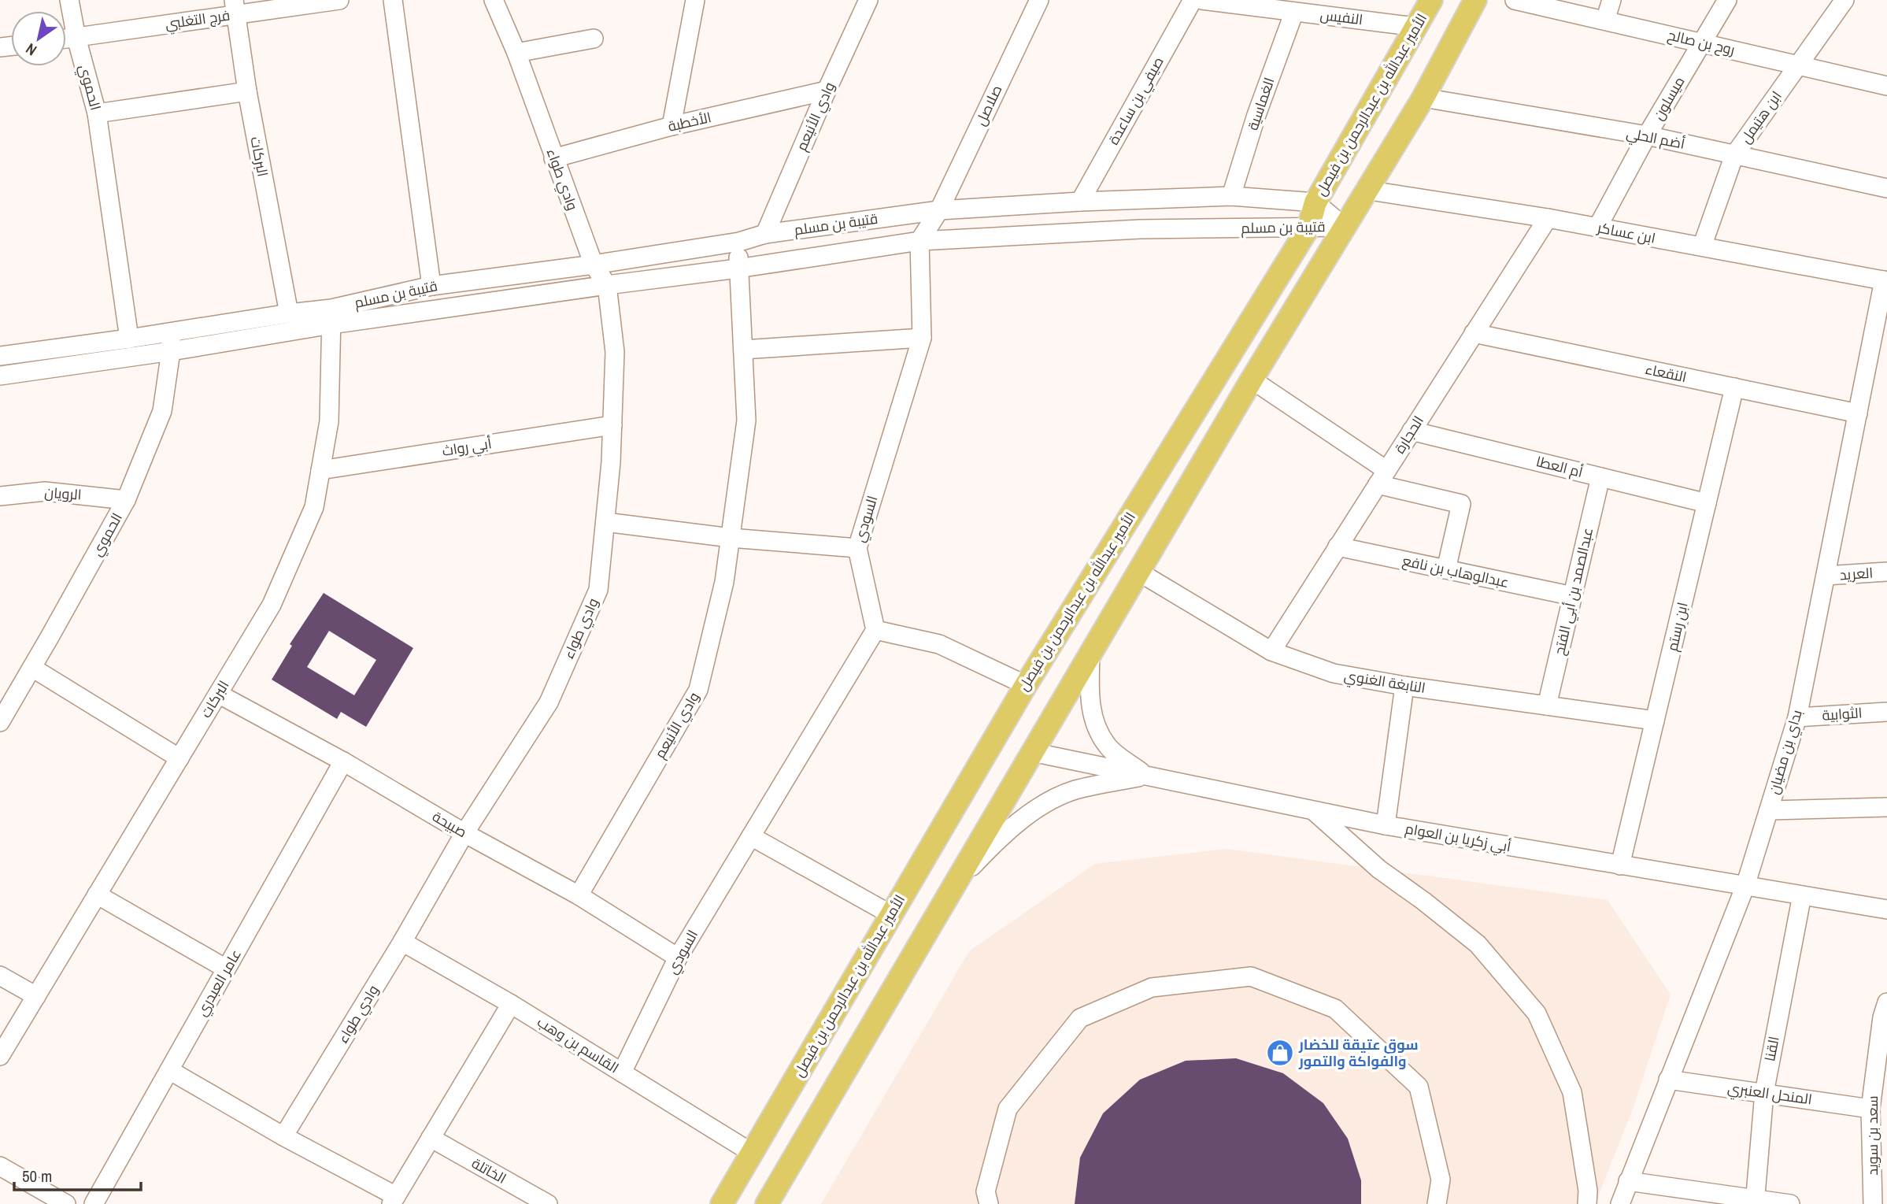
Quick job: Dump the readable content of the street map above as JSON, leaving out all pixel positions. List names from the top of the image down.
{
  "streets": {
    "main road": ["الأمير عبدالله بن عبدالرحمن بن فيصل"],
    "street": [
      "النفيس",
      "فرج التغلبي",
      "روح بن صالح",
      "الحموي",
      "ميسلون",
      "صيفي بن ساعدة",
      "الغماسية",
      "صلاصل",
      "وادي الأنيعم",
      "ابن هتيمل",
      "الأخطبة",
      "أضم الحلي",
      "البركات",
      "وادي طواء",
      "قتيبة بن مسلم",
      "ابن عساكر",
      "النقعاء",
      "الحجارة",
      "أبي رواث",
      "أم العطا",
      "الرويان",
      "السودي",
      "عبدالوهاب بن نافع",
      "العريد",
      "عبدالصمد بن أبي الفتح",
      "ابن رستم",
      "النابغة الغنوي",
      "الثوابية",
      "بداي بن مضيان",
      "صبيحة",
      "أبي زكريا بن العوام",
      "عامر العبدري",
      "القاسم بن وهب",
      "القنا",
      "المنحل العنبري",
      "سعد بن سويد",
      "الخاتلة"
    ]
  },
  "crossings": [
    ["النفيس", "الغماسية"],
    ["النفيس", "الأمير عبدالله بن عبدالرحمن بن فيصل"],
    ["فرج التغلبي", "الحموي"],
    ["فرج التغلبي", "البركات"],
    ["روح بن صالح", "ميسلون"],
    ["روح بن صالح", "ابن هتيمل"],
    ["الحموي", "قتيبة بن مسلم"],
    ["الحموي", "الرويان"],
    ["ميسلون", "أضم الحلي"],
    ["ميسلون", "ابن عساكر"],
    ["صيفي بن ساعدة", "قتيبة بن مسلم"],
    ["الغماسية", "قتيبة بن مسلم"],
    ["الأمير عبدالله بن عبدالرحمن بن فيصل", "قتيبة بن مسلم"],
    ["الأمير عبدالله بن عبدالرحمن بن فيصل", "القاسم بن وهب"],
    ["صلاصل", "قتيبة بن مسلم"],
    ["وادي الأنيعم", "الأخطبة"],
    ["وادي الأنيعم", "قتيبة بن مسلم"],
    ["وادي الأنيعم", "صبيحة"],
    ["ابن هتيمل", "أضم الحلي"],
    ["ابن هتيمل", "ابن عساكر"],
    ["الأخطبة", "وادي طواء"],
    ["البركات", "قتيبة بن مسلم"],
    ["البركات", "أبي رواث"],
    ["البركات", "صبيحة"],
    ["وادي طواء", "قتيبة بن مسلم"],
    ["وادي طواء", "أبي رواث"],
    ["وادي طواء", "صبيحة"],
    ["وادي طواء", "القاسم بن وهب"],
    ["قتيبة بن مسلم", "السودي"],
    ["ابن عساكر", "الحجارة"],
    ["ابن عساكر", "بداي بن مضيان"],
    ["النقعاء", "الحجارة"],
    ["النقعاء", "ابن رستم"],
    ["النقعاء", "بداي بن مضيان"],
    ["الحجارة", "أم العطا"],
    ["الحجارة", "عبدالوهاب بن نافع"],
    ["الحجارة", "النابغة الغنوي"],
    ["أم العطا", "عبدالصمد بن أبي الفتح"],
    ["أم العطا", "ابن رستم"],
    ["السودي", "صبيحة"],
    ["السودي", "القاسم بن وهب"],
    ["عبدالوهاب بن نافع", "عبدالصمد بن أبي الفتح"],
    ["العريد", "بداي بن مضيان"],
    ["عبدالصمد بن أبي الفتح", "النابغة الغنوي"],
    ["ابن رستم", "النابغة الغنوي"],
    ["ابن رستم", "أبي زكريا بن العوام"],
    ["الثوابية", "بداي بن مضيان"],
    ["بداي بن مضيان", "أبي زكريا بن العوام"],
    ["بداي بن مضيان", "المنحل العنبري"],
    ["صبيحة", "عامر العبدري"],
    ["أبي زكريا بن العوام", "القنا"],
    ["القنا", "المنحل العنبري"],
    ["المنحل العنبري", "سعد بن سويد"]
  ],
  "places": {
    "shop": ["سوق عتيقة للخضار والفواكة والتمور"]
  },
  "scale_bar": "50 m",
  "north": "bottom left"
}
